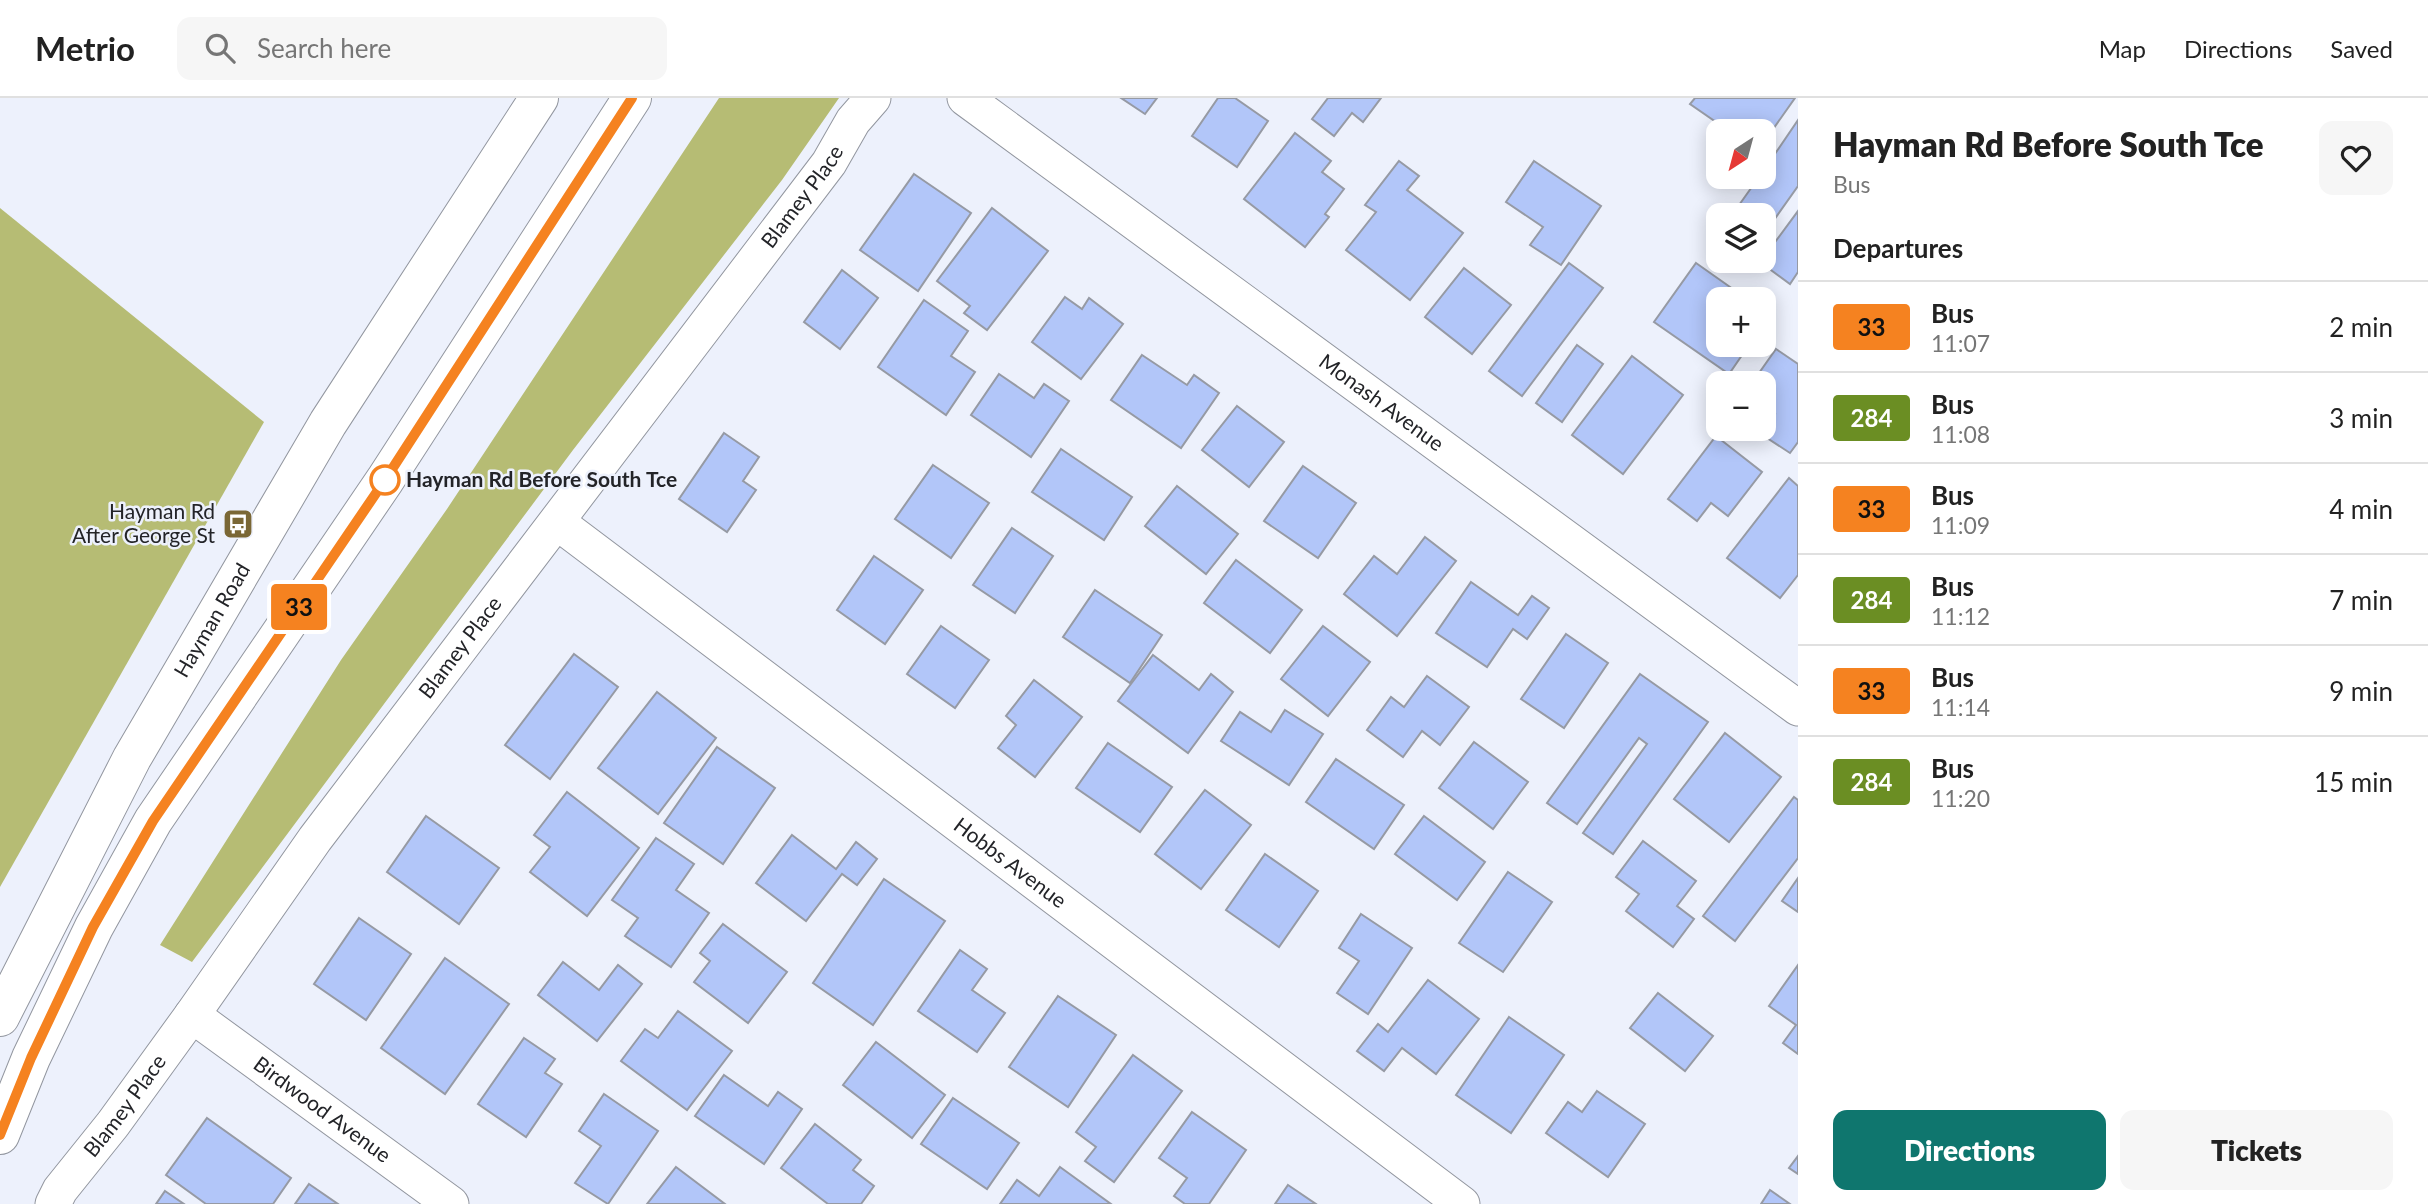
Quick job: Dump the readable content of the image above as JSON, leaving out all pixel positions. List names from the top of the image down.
{
  "streets": {
    "main road": ["Hayman Road"],
    "street": [
      "Blamey Place",
      "Monash Avenue",
      "Hobbs Avenue",
      "Birdwood Avenue"
    ]
  },
  "crossings": [
    ["Blamey Place", "Hobbs Avenue"],
    ["Blamey Place", "Birdwood Avenue"]
  ],
  "places": {
    "other": ["Hayman Rd Before South Tce"],
    "bus stop": ["Hayman Rd After George St"]
  },
  "lines": ["bus line 33"],
  "north": "bottom left",
  "page": {
    "header": "Metrio",
    "search": "Search here",
    "nav": ["Map", "Directions", "Saved"],
    "on_map": "33",
    "heading": [
      ["Hayman Rd Before South Tce", "Bus"],
      "Departures"
    ],
    "map_buttons": ["+", "−"],
    "list": [
      {
        "mark": "33",
        "name": "Bus",
        "note": "11:07",
        "value": "2 min"
      },
      {
        "mark": "284",
        "name": "Bus",
        "note": "11:08",
        "value": "3 min"
      },
      {
        "mark": "33",
        "name": "Bus",
        "note": "11:09",
        "value": "4 min"
      },
      {
        "mark": "284",
        "name": "Bus",
        "note": "11:12",
        "value": "7 min"
      },
      {
        "mark": "33",
        "name": "Bus",
        "note": "11:14",
        "value": "9 min"
      },
      {
        "mark": "284",
        "name": "Bus",
        "note": "11:20",
        "value": "15 min"
      }
    ],
    "buttons": ["Directions", "Tickets"]
  }
}
